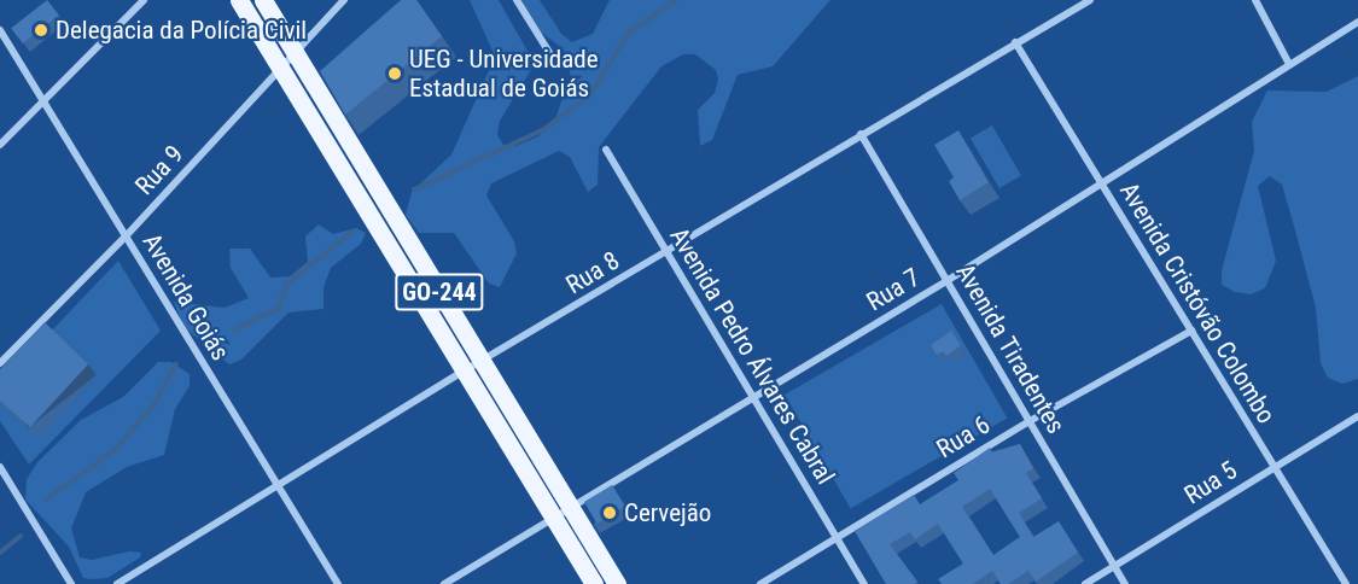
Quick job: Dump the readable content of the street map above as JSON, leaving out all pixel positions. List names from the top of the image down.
{
  "streets": {
    "main road": ["GO-244"],
    "street": [
      "Rua 9",
      "Rua 8",
      "Rua 7",
      "Avenida Goiás",
      "Avenida Cristóvão Colombo",
      "Avenida Tiradentes",
      "Avenida Pedro Álvares Cabral",
      "Rua 6",
      "Rua 5"
    ]
  },
  "crossings": [
    ["Rua 9", "GO-244"],
    ["Rua 9", "Avenida Goiás"],
    ["Rua 8", "GO-244"],
    ["Rua 8", "Avenida Goiás"],
    ["Rua 8", "Avenida Cristóvão Colombo"],
    ["Rua 8", "Avenida Tiradentes"],
    ["Rua 8", "Avenida Pedro Álvares Cabral"],
    ["Rua 7", "GO-244"],
    ["Rua 7", "Avenida Cristóvão Colombo"],
    ["Rua 7", "Avenida Tiradentes"],
    ["Rua 7", "Avenida Pedro Álvares Cabral"],
    ["Avenida Cristóvão Colombo", "Rua 6"],
    ["Avenida Cristóvão Colombo", "Rua 5"],
    ["Avenida Tiradentes", "Rua 6"],
    ["Avenida Tiradentes", "Rua 5"],
    ["Avenida Pedro Álvares Cabral", "Rua 6"]
  ],
  "places": ["Delegacia da Polícia Civil", "UEG - Universidade Estadual de Goiás", "Cervejão"]
}
